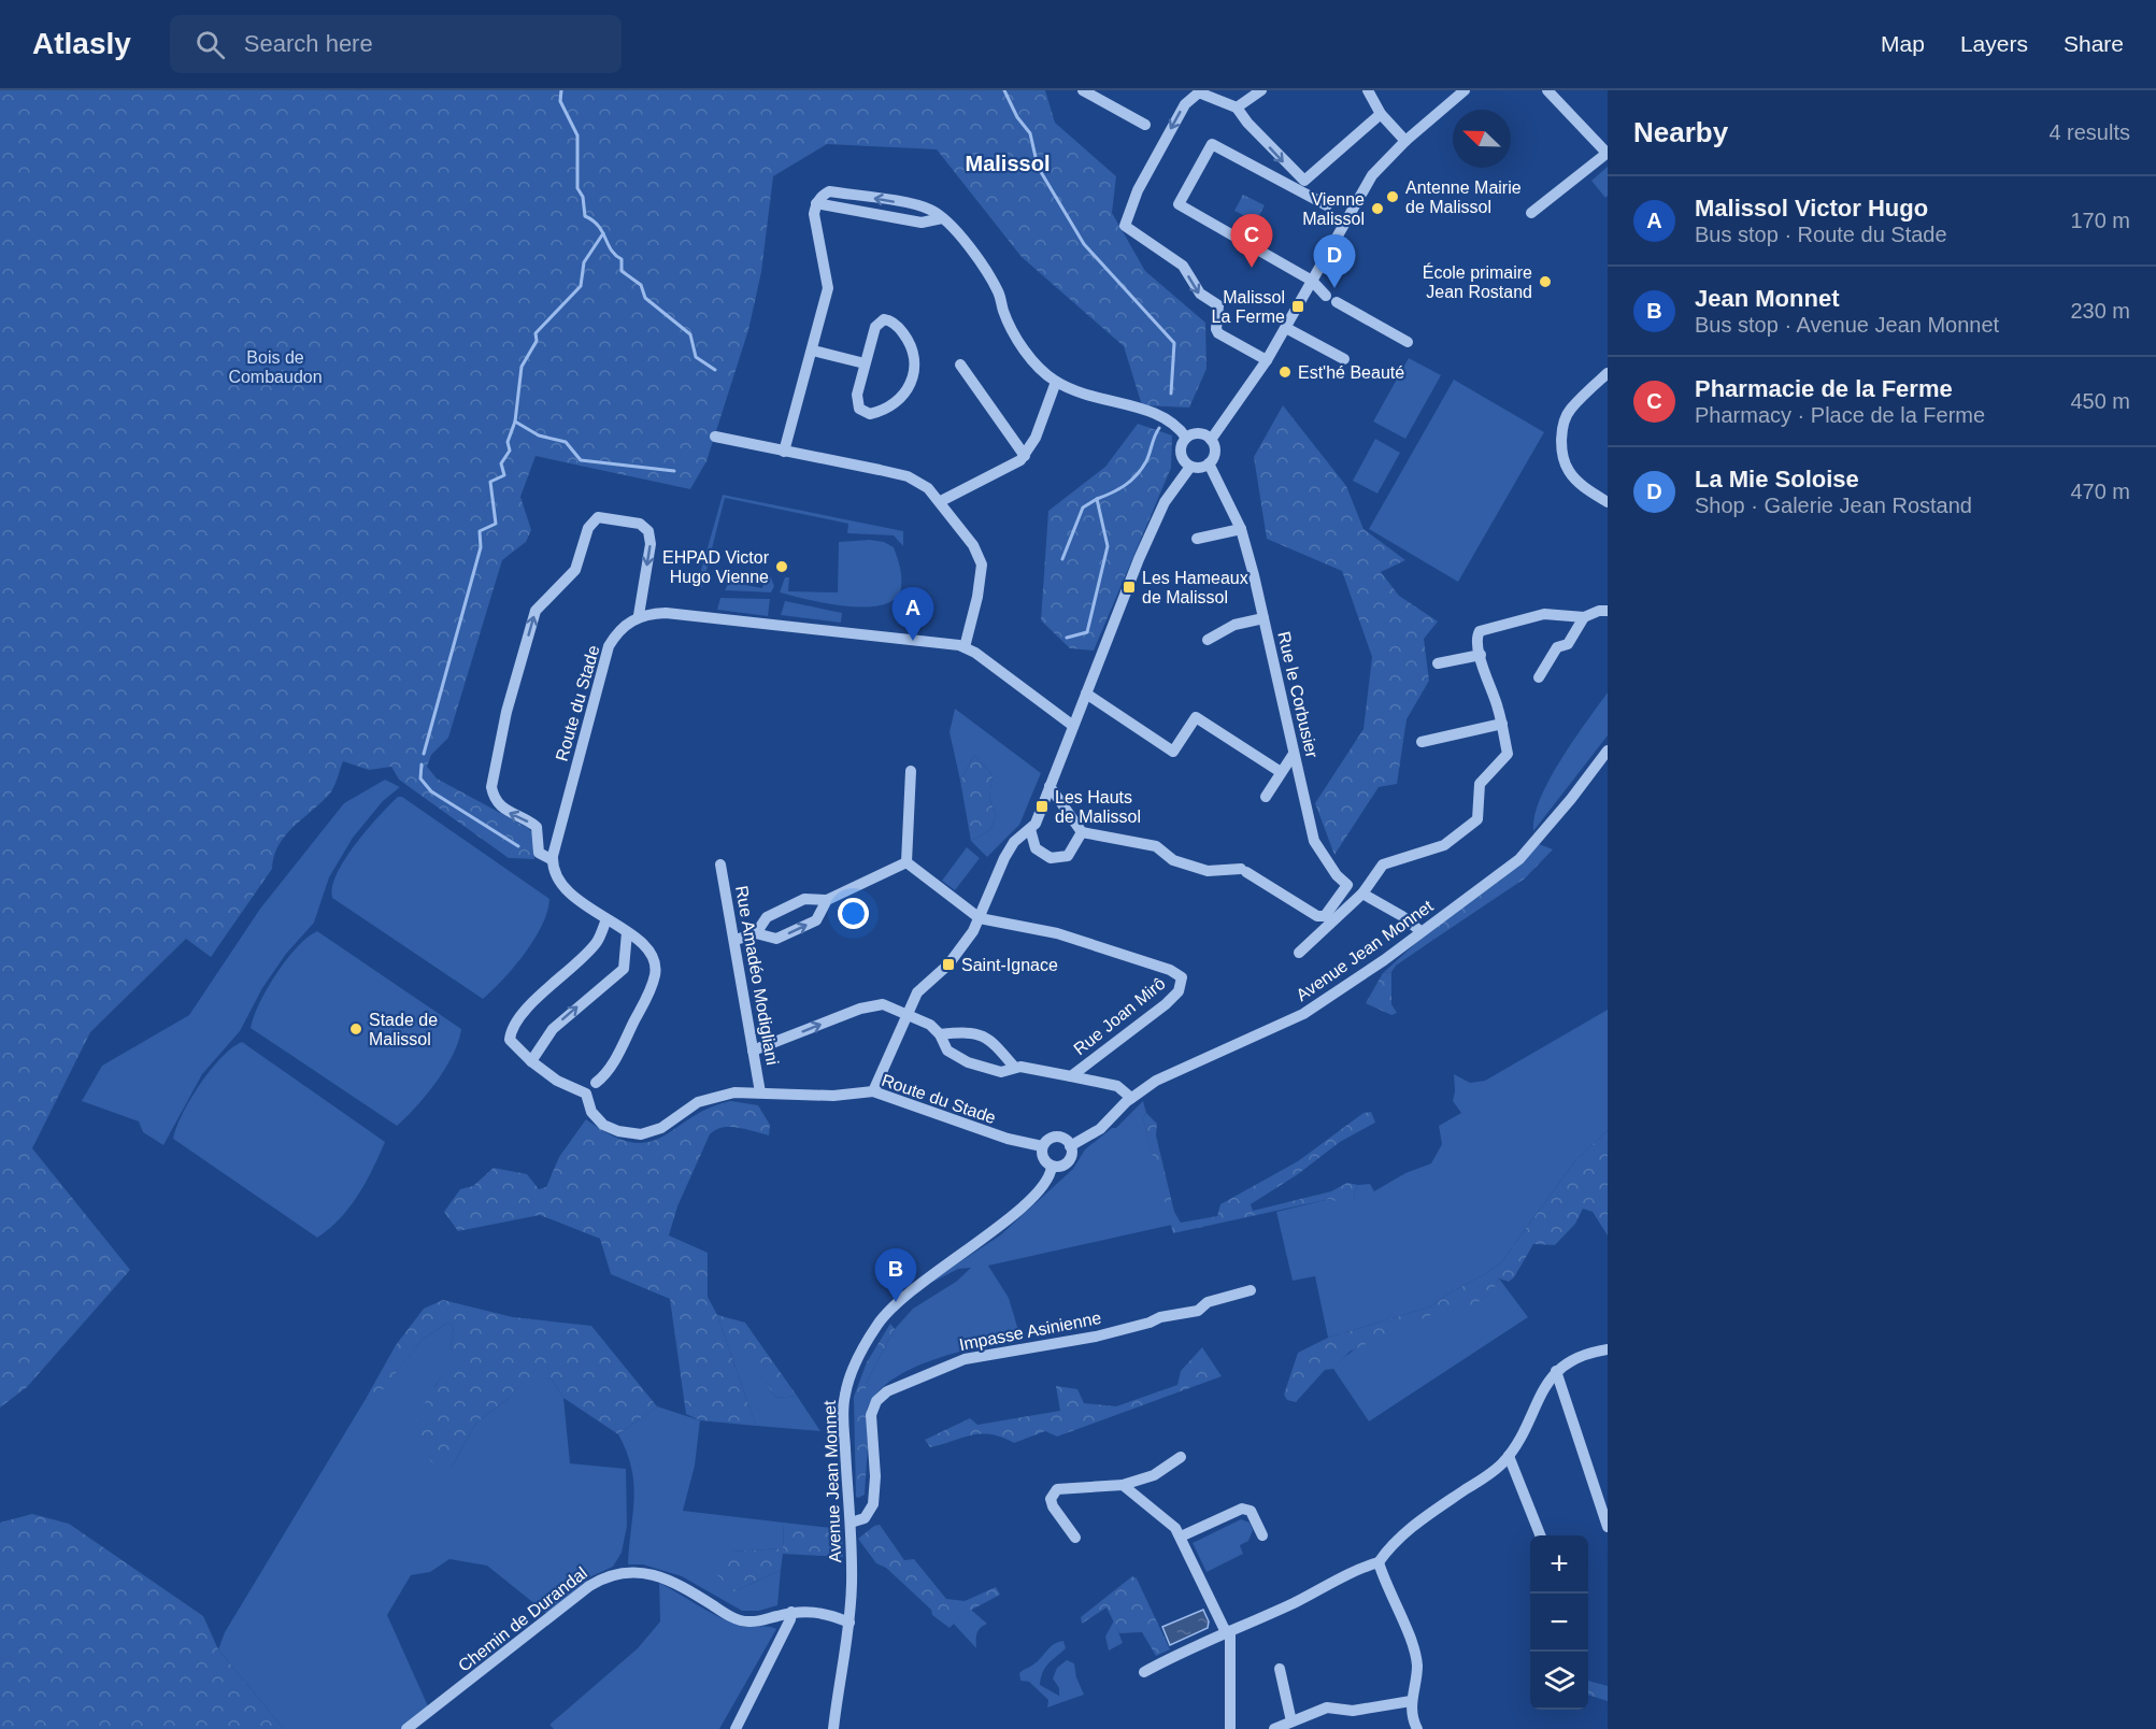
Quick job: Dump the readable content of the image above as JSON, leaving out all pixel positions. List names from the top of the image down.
{
  "streets": {
    "street": [
      "Rue le Corbusier",
      "Route du Stade",
      "Avenue Jean Monnet",
      "Rue Amadéo Modigliani",
      "Rue Joan Mirô",
      "Impasse Asinienne",
      "Chemin de Durandal"
    ]
  },
  "crossings": [
    ["Route du Stade", "Avenue Jean Monnet"],
    ["Route du Stade", "Rue Amadéo Modigliani"],
    ["Avenue Jean Monnet", "Rue Joan Mirô"],
    ["Avenue Jean Monnet", "Impasse Asinienne"],
    ["Avenue Jean Monnet", "Chemin de Durandal"],
    ["Rue Amadéo Modigliani", "Rue Joan Mirô"]
  ],
  "districts": ["Malissol"],
  "parks": ["Bois de Combaudon"],
  "places": {
    "other": [
      "Antenne Mairie de Malissol",
      "Vienne Malissol",
      "École primaire Jean Rostand",
      "Est'hé Beauté",
      "EHPAD Victor Hugo Vienne",
      "Stade de Malissol"
    ],
    "transit": [
      "Malissol La Ferme",
      "Les Hameaux de Malissol",
      "Les Hauts de Malissol",
      "Saint-Ignace"
    ]
  },
  "north": "top left",
  "page": {
    "header": "Atlasly",
    "search": "Search here",
    "nav": ["Map", "Layers", "Share"],
    "heading": ["Nearby", "4 results"],
    "list": [
      {
        "mark": "A",
        "name": "Malissol Victor Hugo",
        "note": "Bus stop · Route du Stade",
        "value": "170 m"
      },
      {
        "mark": "B",
        "name": "Jean Monnet",
        "note": "Bus stop · Avenue Jean Monnet",
        "value": "230 m"
      },
      {
        "mark": "C",
        "name": "Pharmacie de la Ferme",
        "note": "Pharmacy · Place de la Ferme",
        "value": "450 m"
      },
      {
        "mark": "D",
        "name": "La Mie Soloise",
        "note": "Shop · Galerie Jean Rostand",
        "value": "470 m"
      }
    ],
    "pins": [
      "C",
      "D",
      "A",
      "B"
    ],
    "map_buttons": ["+", "−"]
  }
}
